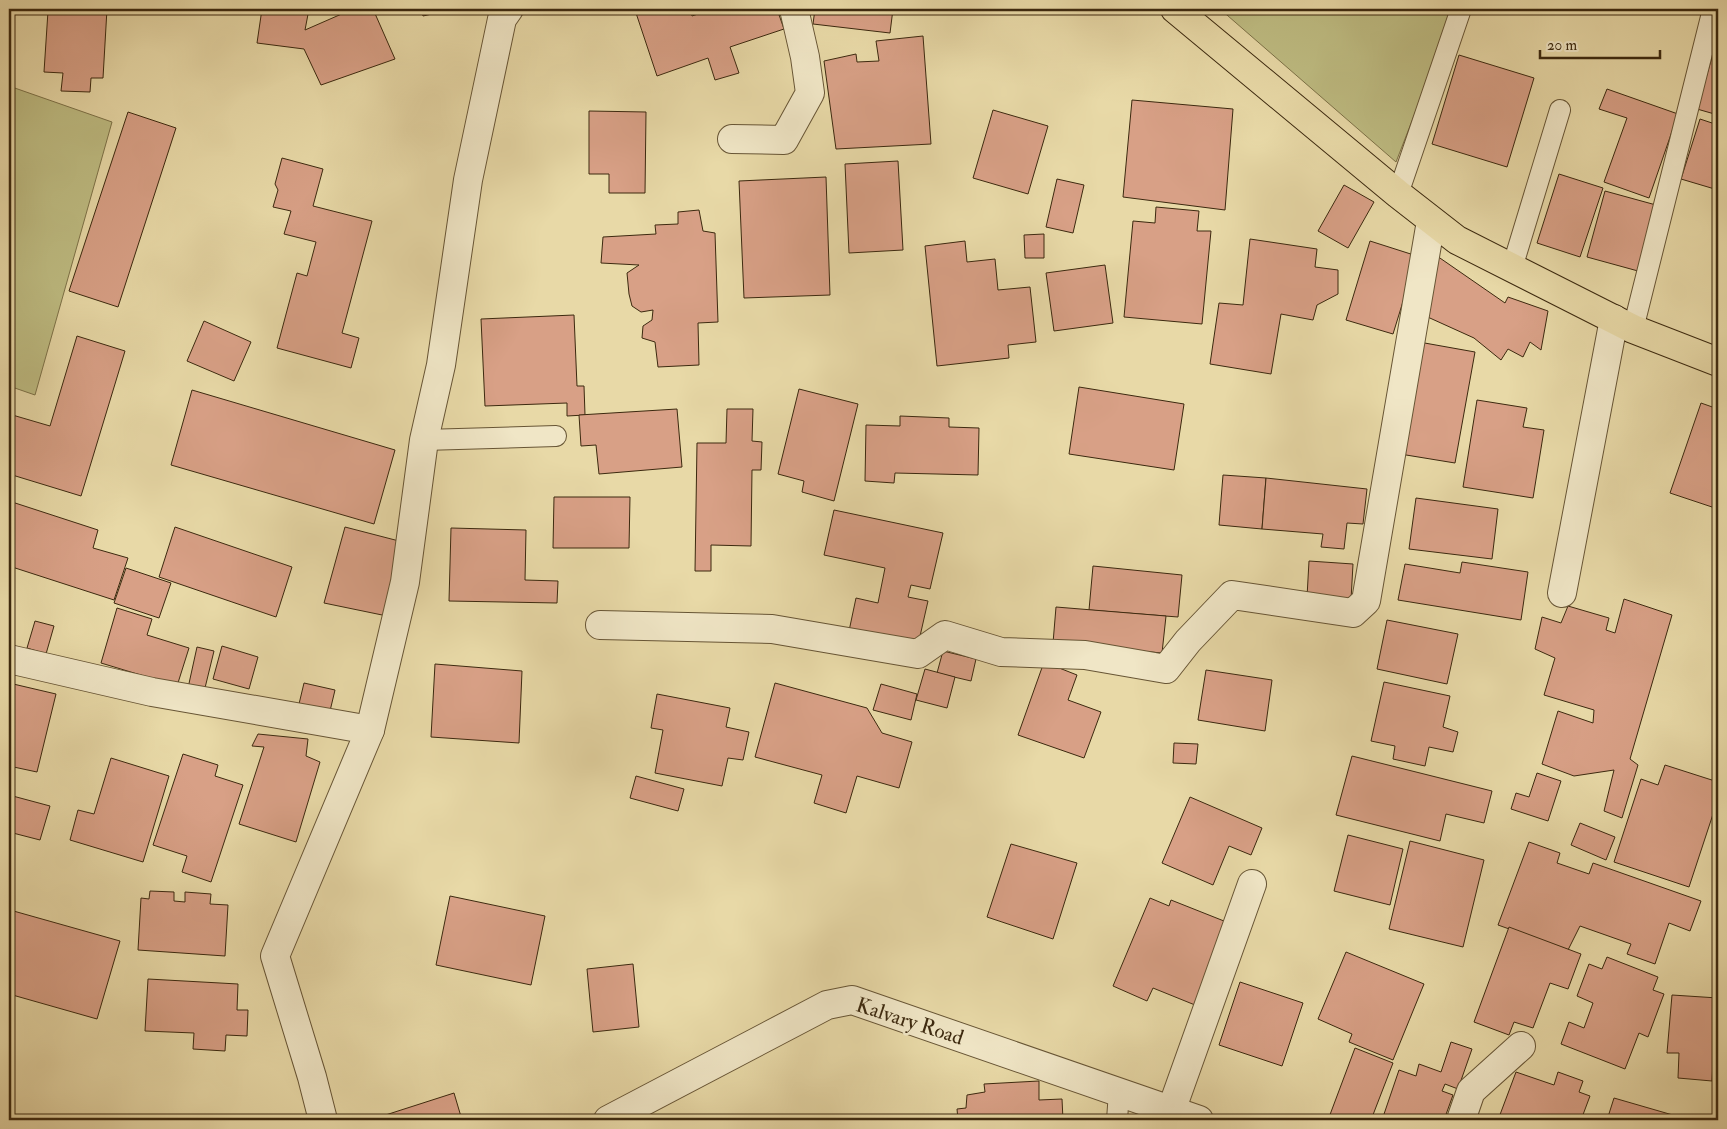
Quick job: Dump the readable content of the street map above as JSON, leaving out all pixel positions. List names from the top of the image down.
{
  "streets": {
    "street": ["Kalvary Road"]
  },
  "scale_bar": "20 m"
}
